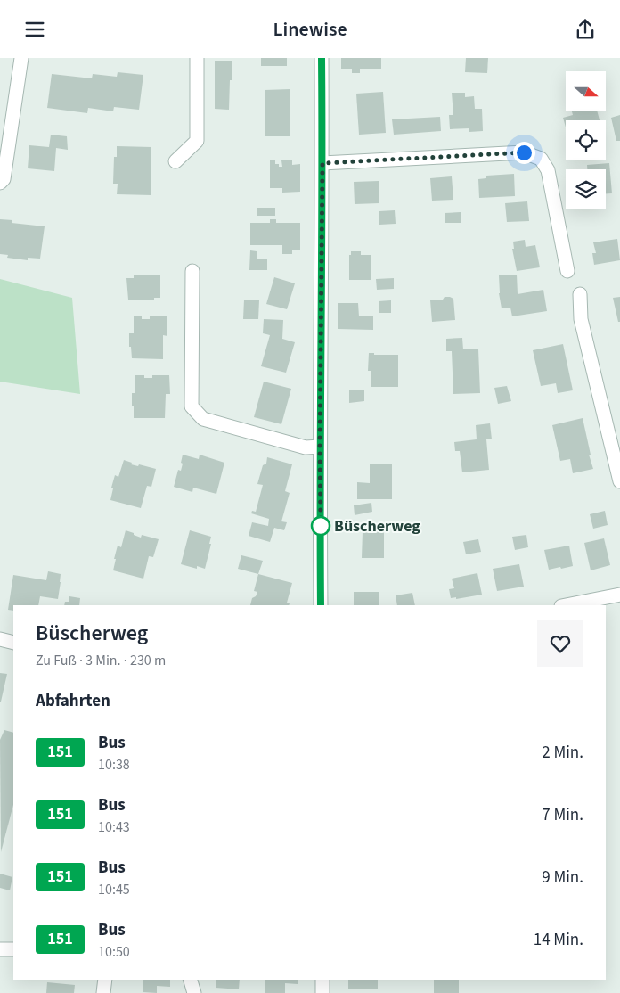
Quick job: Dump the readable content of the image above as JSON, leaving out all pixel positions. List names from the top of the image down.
{
  "places": ["Büscherweg"],
  "lines": ["bus line 151"],
  "north": "right",
  "page": {
    "header": "Linewise",
    "heading": [
      ["Büscherweg", "Zu Fuß · 3 Min. · 230 m"],
      "Abfahrten"
    ],
    "list": [
      {
        "mark": "151",
        "name": "Bus",
        "note": "10:38",
        "value": "2 Min."
      },
      {
        "mark": "151",
        "name": "Bus",
        "note": "10:43",
        "value": "7 Min."
      },
      {
        "mark": "151",
        "name": "Bus",
        "note": "10:45",
        "value": "9 Min."
      },
      {
        "mark": "151",
        "name": "Bus",
        "note": "10:50",
        "value": "14 Min."
      }
    ]
  }
}
